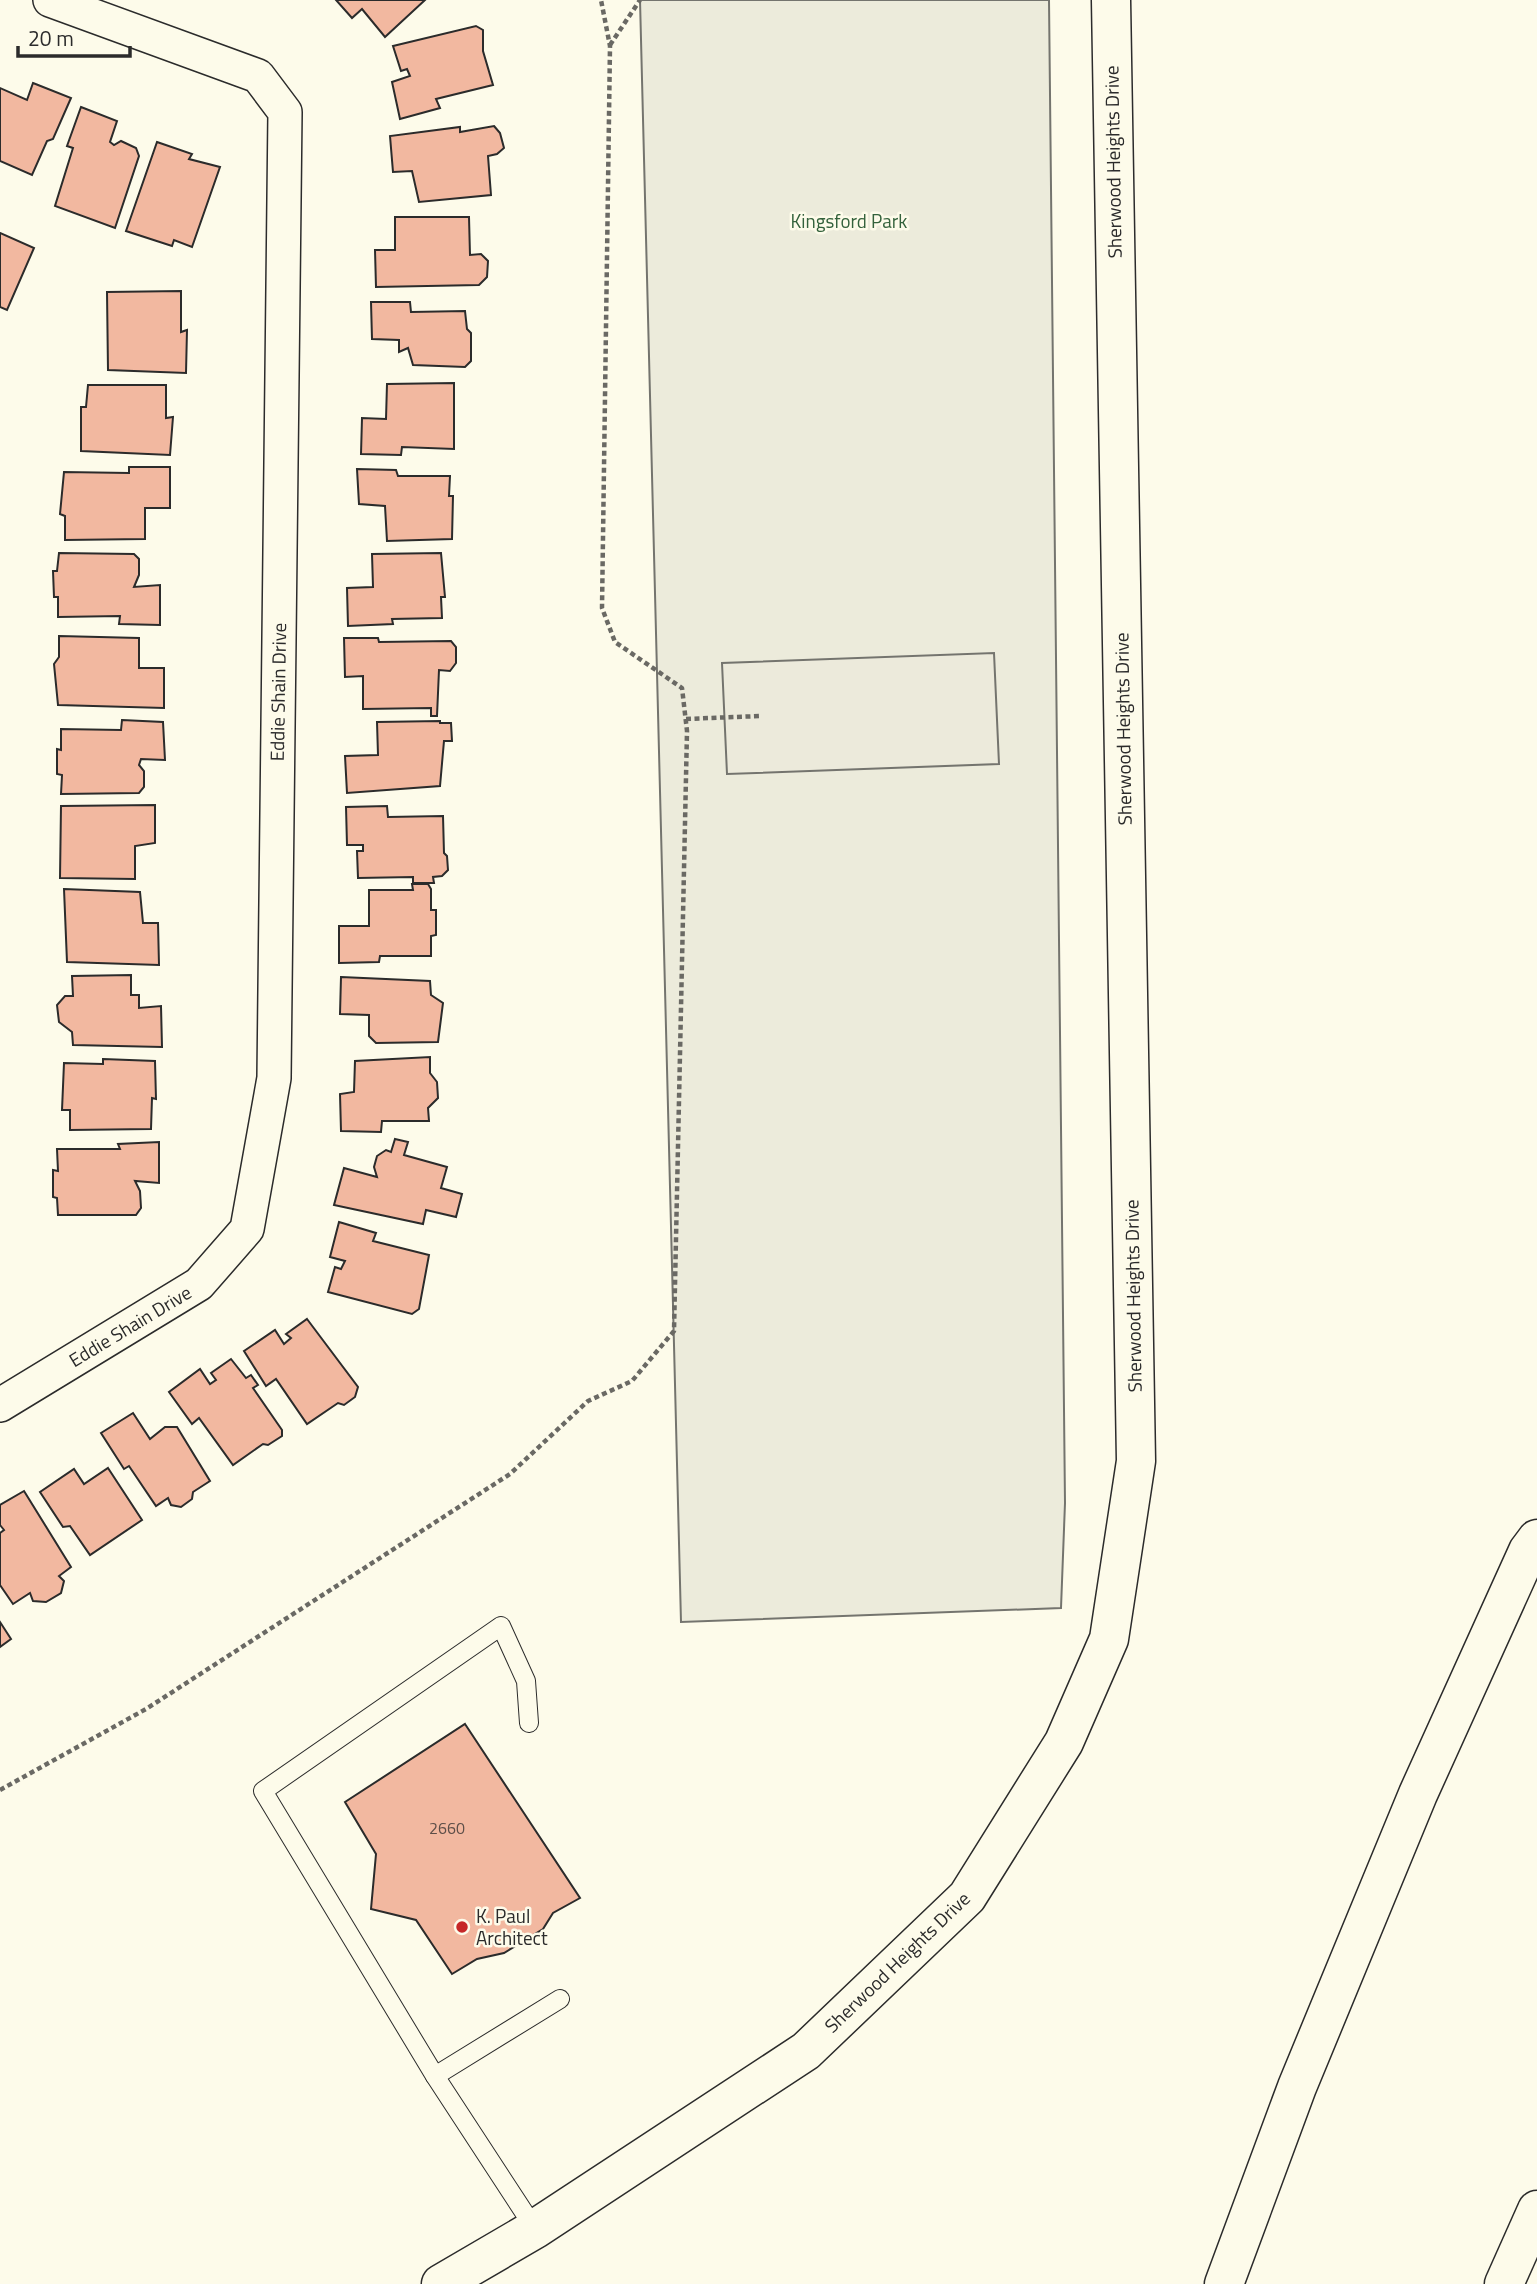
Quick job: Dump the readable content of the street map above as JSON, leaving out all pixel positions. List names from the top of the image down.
{
  "streets": {
    "main road": ["Sherwood Heights Drive"],
    "street": ["Eddie Shain Drive"]
  },
  "parks": ["Kingsford Park"],
  "places": ["K. Paul Architect"],
  "house_numbers": ["2660"],
  "scale_bar": "20 m"
}
